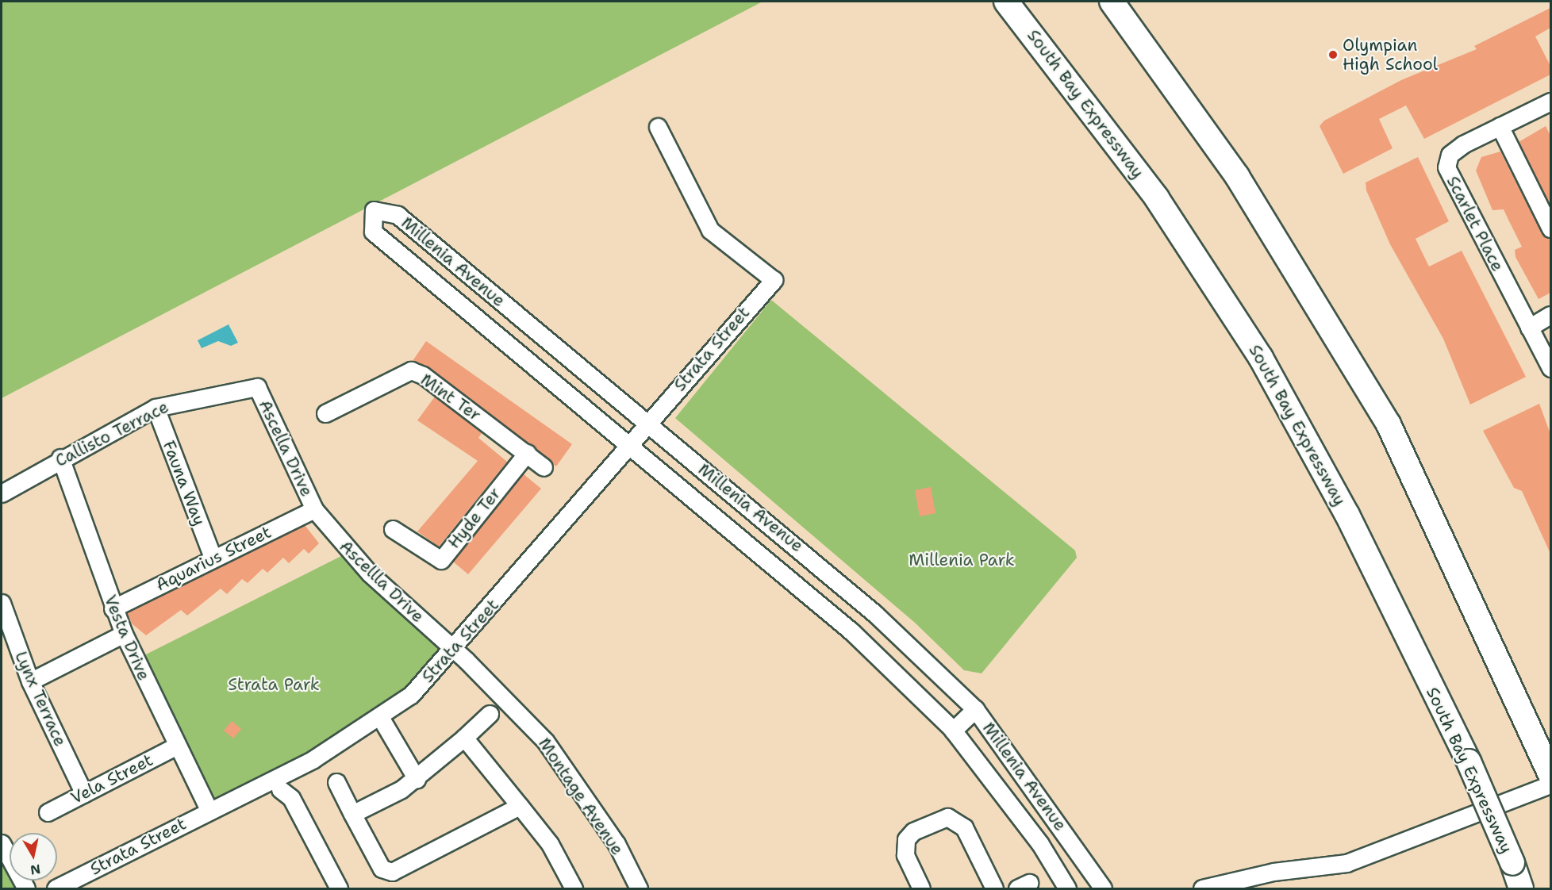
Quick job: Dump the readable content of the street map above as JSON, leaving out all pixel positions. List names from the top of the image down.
{
  "streets": {
    "highway": ["South Bay Expressway"],
    "street": [
      "Scarlet Place",
      "Millenia Avenue",
      "Strata Street",
      "Mint Ter",
      "Callisto Terrace",
      "Ascella Drive",
      "Fauna Way",
      "Hyde Ter",
      "Aquarius Street",
      "Ascellla Drive",
      "Vesta Drive",
      "Lynx Terrace",
      "Vela Street",
      "Montage Avenue"
    ]
  },
  "crossings": [
    ["Millenia Avenue", "Strata Street"],
    ["Strata Street", "Ascellla Drive"],
    ["Strata Street", "Vesta Drive"],
    ["Strata Street", "Montage Avenue"],
    ["Mint Ter", "Hyde Ter"],
    ["Callisto Terrace", "Ascella Drive"],
    ["Callisto Terrace", "Fauna Way"],
    ["Callisto Terrace", "Vesta Drive"],
    ["Ascella Drive", "Aquarius Street"],
    ["Ascella Drive", "Ascellla Drive"],
    ["Fauna Way", "Aquarius Street"],
    ["Aquarius Street", "Ascellla Drive"],
    ["Aquarius Street", "Vesta Drive"],
    ["Ascellla Drive", "Montage Avenue"],
    ["Vesta Drive", "Vela Street"],
    ["Lynx Terrace", "Vela Street"]
  ],
  "parks": ["Millenia Park", "Strata Park"],
  "places": ["Olympian High School"],
  "north": "bottom"
}
